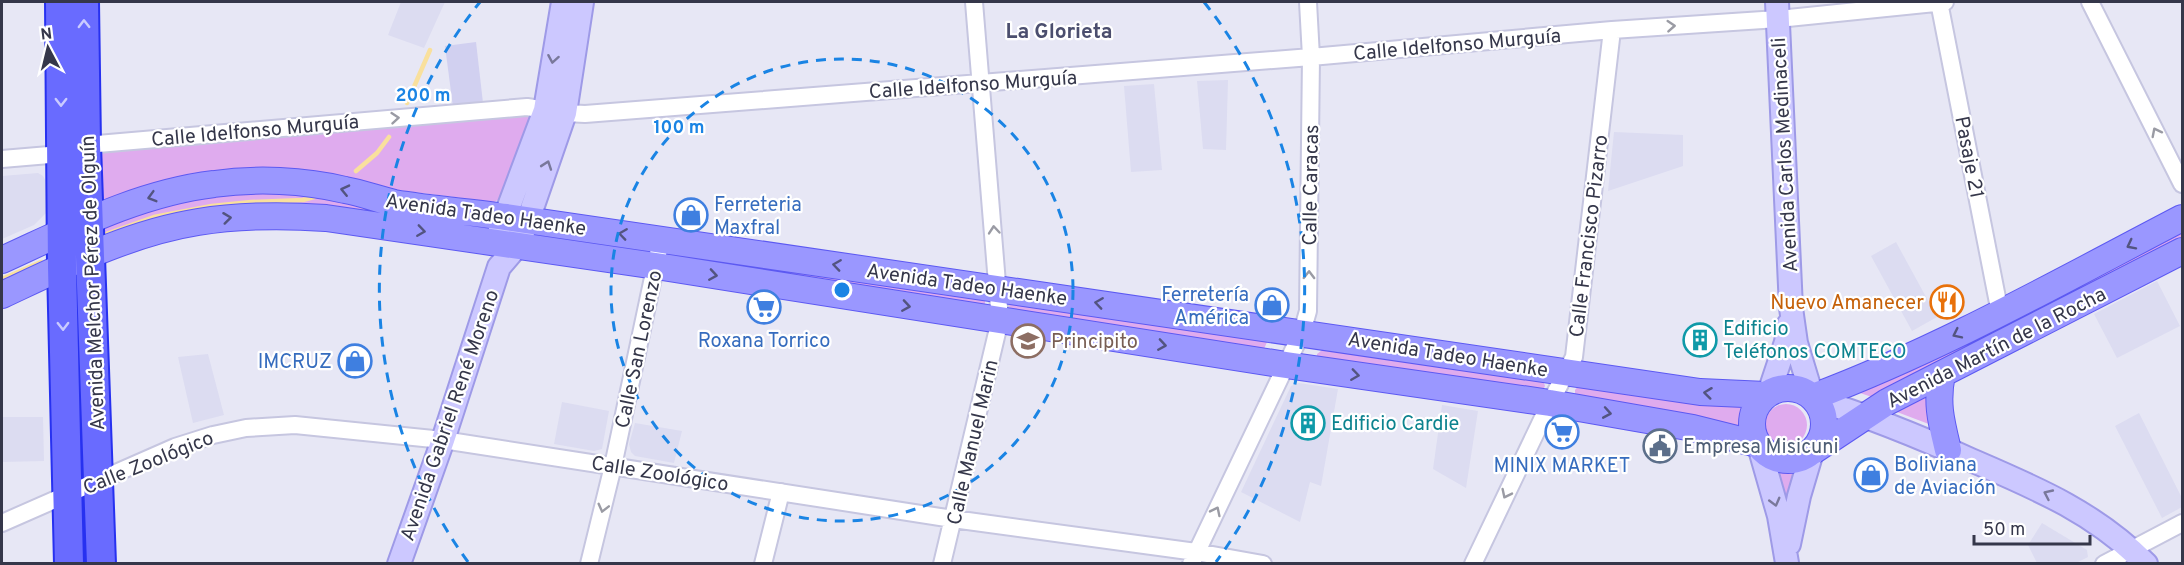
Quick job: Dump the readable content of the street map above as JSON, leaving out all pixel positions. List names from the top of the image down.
{
  "streets": {
    "highway": ["Avenida Melchor Pérez de Olguín"],
    "main road": [
      "Avenida Carlos Medinaceli",
      "Avenida Tadeo Haenke",
      "Avenida Martín de la Rocha",
      "Avenida Gabriel René Moreno"
    ],
    "street": [
      "Calle Idelfonso Murguía",
      "Pasaje 21",
      "Calle Caracas",
      "Calle Francisco Pizarro",
      "Calle San Lorenzo",
      "Calle Manuel Marin",
      "Calle Zoológico"
    ]
  },
  "crossings": [
    ["Calle Idelfonso Murguía", "Avenida Carlos Medinaceli"],
    ["Calle Idelfonso Murguía", "Pasaje 21"],
    ["Calle Idelfonso Murguía", "Calle Caracas"],
    ["Calle Idelfonso Murguía", "Calle Francisco Pizarro"],
    ["Calle Idelfonso Murguía", "Avenida Melchor Pérez de Olguín"],
    ["Calle Idelfonso Murguía", "Avenida Gabriel René Moreno"],
    ["Calle Idelfonso Murguía", "Calle Manuel Marin"],
    ["Avenida Carlos Medinaceli", "Avenida Tadeo Haenke"],
    ["Avenida Carlos Medinaceli", "Avenida Martín de la Rocha"],
    ["Pasaje 21", "Avenida Martín de la Rocha"],
    ["Calle Caracas", "Avenida Tadeo Haenke"],
    ["Calle Caracas", "Calle Zoológico"],
    ["Avenida Tadeo Haenke", "Calle Francisco Pizarro"],
    ["Avenida Tadeo Haenke", "Avenida Melchor Pérez de Olguín"],
    ["Avenida Tadeo Haenke", "Avenida Martín de la Rocha"],
    ["Avenida Tadeo Haenke", "Calle San Lorenzo"],
    ["Avenida Tadeo Haenke", "Avenida Gabriel René Moreno"],
    ["Avenida Tadeo Haenke", "Calle Manuel Marin"],
    ["Avenida Melchor Pérez de Olguín", "Calle Zoológico"],
    ["Calle San Lorenzo", "Calle Zoológico"],
    ["Avenida Gabriel René Moreno", "Calle Zoológico"],
    ["Calle Manuel Marin", "Calle Zoológico"]
  ],
  "one_way": ["Calle Caracas", "Calle Manuel Marin"],
  "districts": ["La Glorieta"],
  "places": {
    "shop": [
      "Ferreteria Maxfral",
      "Ferretería América",
      "IMCRUZ",
      "Boliviana de Aviación"
    ],
    "restaurant": ["Nuevo Amanecer"],
    "supermarket": ["Roxana Torrico", "MINIX MARKET"],
    "building": ["Edificio Teléfonos COMTECO", "Edificio Cardie"],
    "school or university": ["Principito"],
    "public building": ["Empresa Misicuni"]
  },
  "scale_bar": "50 m",
  "north": "top",
  "rings": ["200 m", "100 m"]
}
